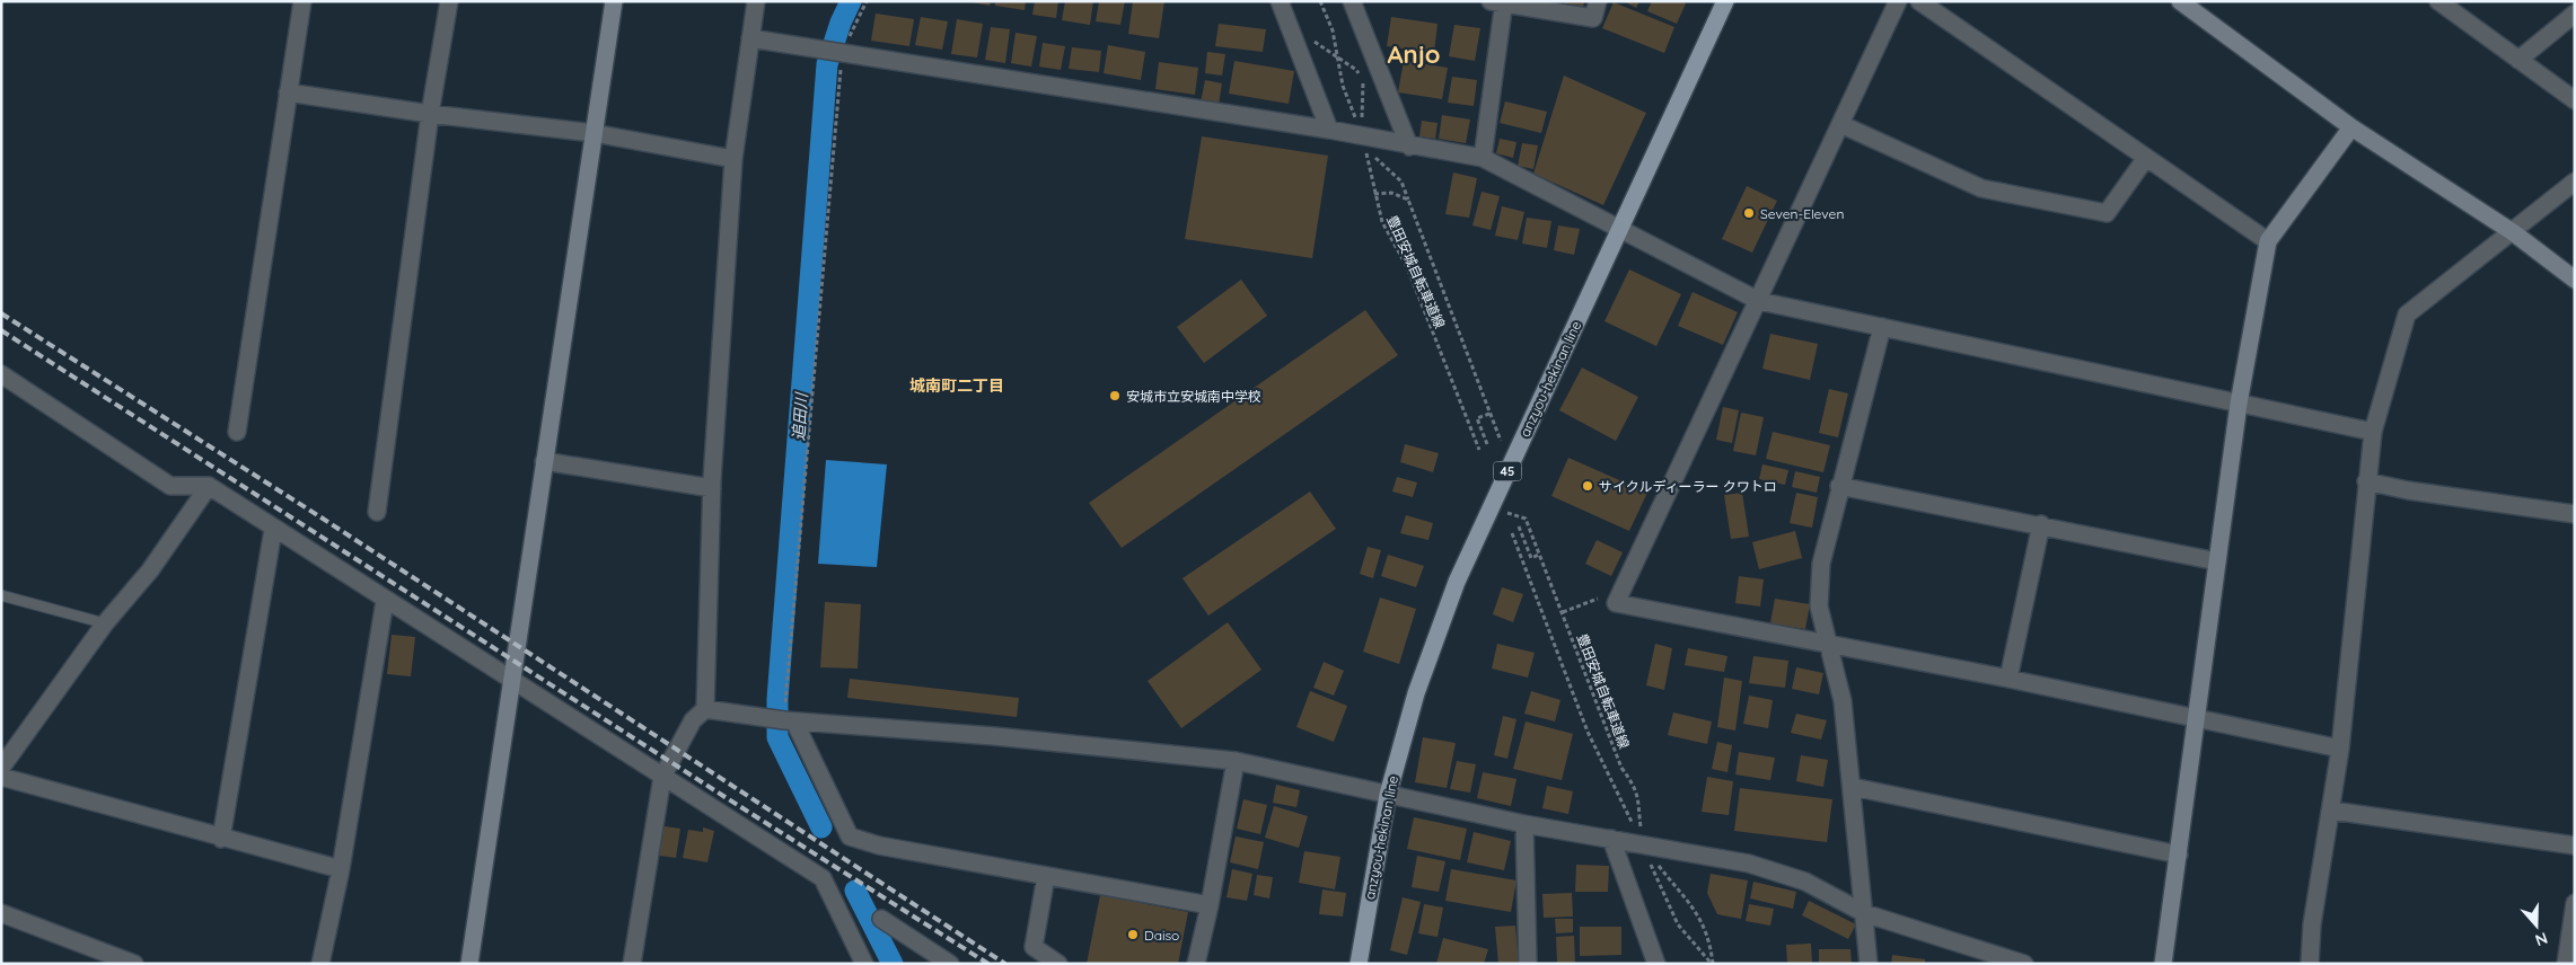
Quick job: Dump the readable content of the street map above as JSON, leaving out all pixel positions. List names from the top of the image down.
{
  "streets": {
    "main road": ["anzyou-hekinan line", "45"],
    "path": ["豊田安城自転車道線"]
  },
  "crossings": [
    ["豊田安城自転車道線", "anzyou-hekinan line"]
  ],
  "districts": ["Anjo", "城南町二丁目"],
  "water": ["追田川"],
  "places": [
    "Seven-Eleven",
    "安城市立安城南中学校",
    "サイクルディーラー クワトロ",
    "Daiso"
  ],
  "north": "bottom"
}
